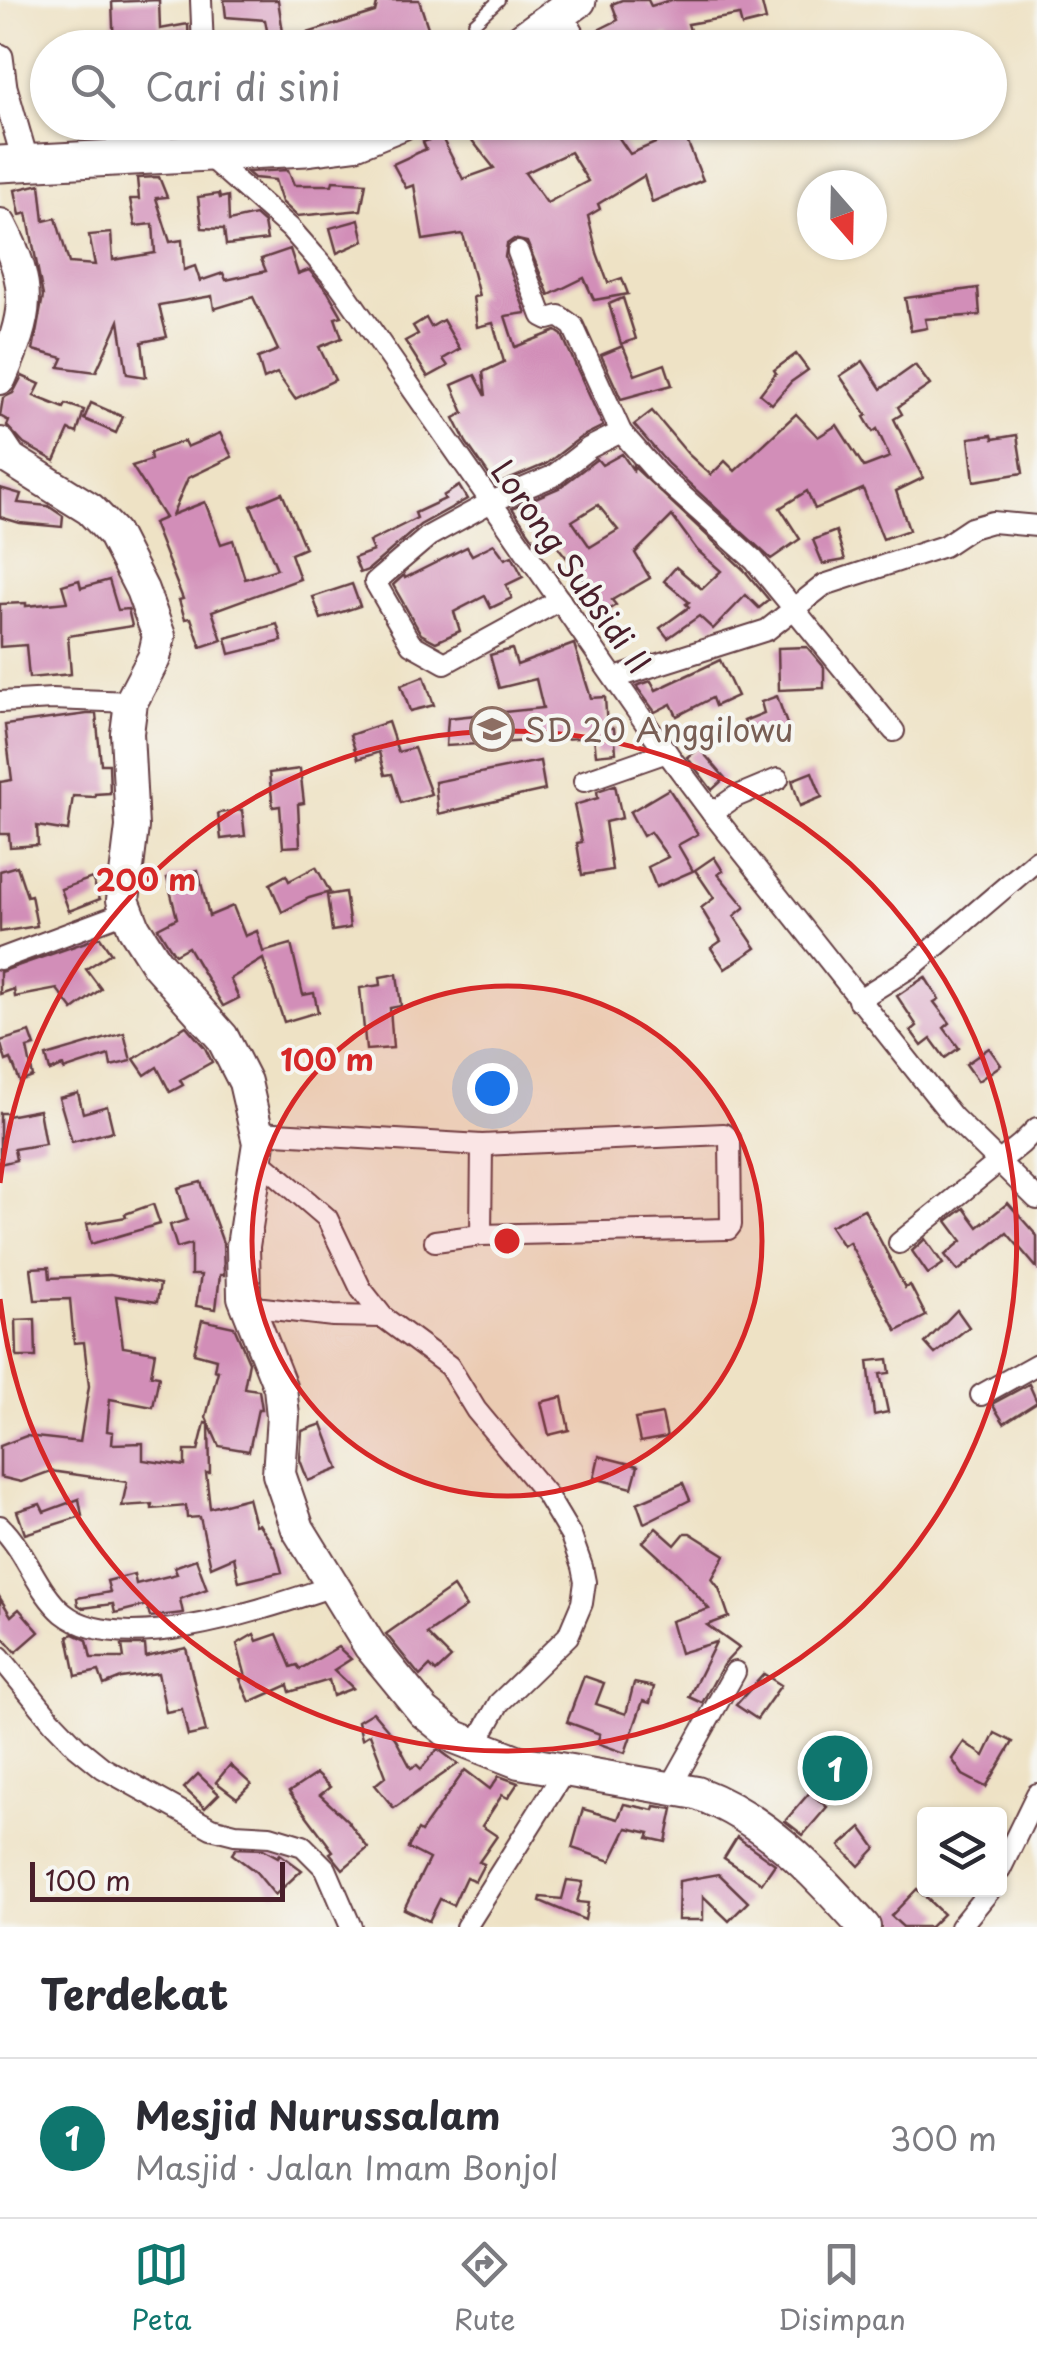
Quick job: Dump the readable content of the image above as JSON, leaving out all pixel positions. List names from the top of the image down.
{
  "streets": {
    "street": ["Lorong Subsidi II"]
  },
  "places": {
    "school or university": ["SD 20 Anggilowu"]
  },
  "scale_bar": "100 m",
  "north": "bottom",
  "page": {
    "search": "Cari di sini",
    "pins": "1",
    "scale": "100 m",
    "heading": "Terdekat",
    "list": [
      {
        "mark": "1",
        "name": "Mesjid Nurussalam",
        "note": "Masjid · Jalan Imam Bonjol",
        "value": "300 m"
      }
    ],
    "nav": ["Peta", "Rute", "Disimpan"]
  },
  "rings": ["200 m", "100 m"]
}
